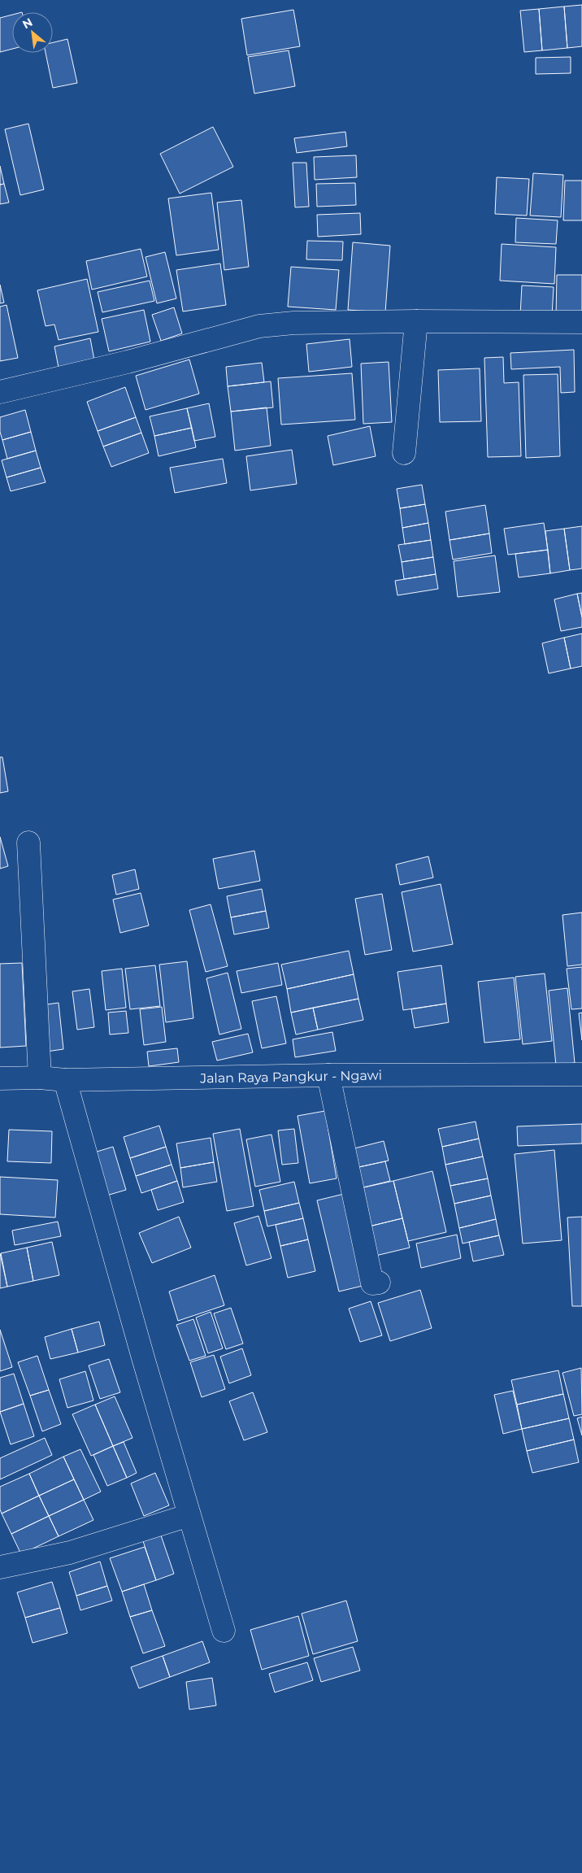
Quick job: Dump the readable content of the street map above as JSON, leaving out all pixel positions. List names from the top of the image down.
{
  "streets": {
    "street": ["Jalan Raya Pangkur - Ngawi"]
  },
  "north": "top left"
}
